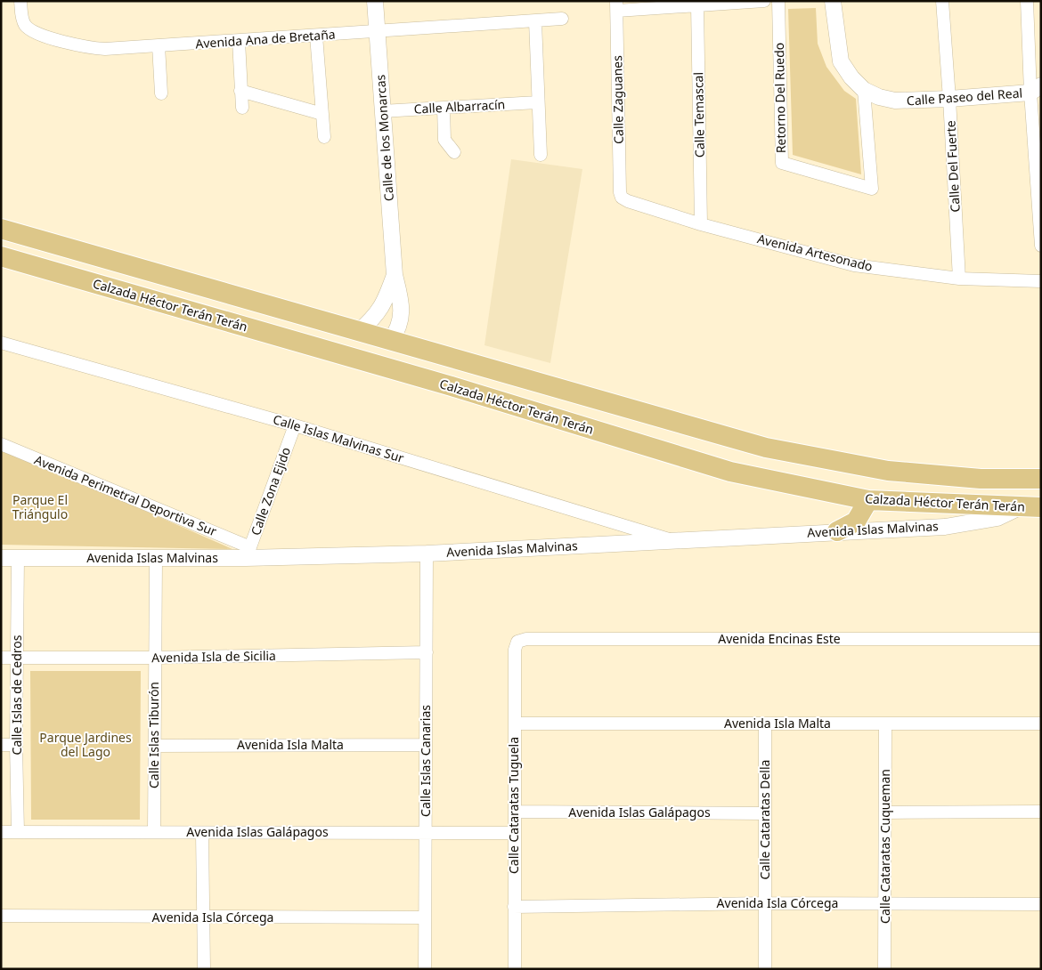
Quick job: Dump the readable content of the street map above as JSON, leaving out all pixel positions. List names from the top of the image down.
{
  "streets": {
    "main road": ["Calzada Héctor Terán Terán"],
    "street": [
      "Avenida Ana de Bretaña",
      "Calle Paseo del Real",
      "Retorno Del Ruedo",
      "Calle Zaguanes",
      "Calle Albarracín",
      "Calle Temascal",
      "Calle de los Monarcas",
      "Calle Del Fuerte",
      "Avenida Artesonado",
      "Calle Islas Malvinas Sur",
      "Calle Zona Ejido",
      "Avenida Perimetral Deportiva Sur",
      "Avenida Islas Malvinas",
      "Avenida Encinas Este",
      "Avenida Isla de Sicilia",
      "Calle Islas de Cedros",
      "Avenida Isla Malta",
      "Calle Islas Tiburón",
      "Calle Islas Canarias",
      "Calle Cataratas Tuguela",
      "Avenida Islas Galápagos",
      "Calle Cataratas Della",
      "Calle Cataratas Cuqueman",
      "Avenida Isla Córcega"
    ]
  },
  "crossings": [
    ["Avenida Ana de Bretaña", "Calle de los Monarcas"],
    ["Calle Paseo del Real", "Retorno Del Ruedo"],
    ["Calle Paseo del Real", "Calle Del Fuerte"],
    ["Calle Zaguanes", "Avenida Artesonado"],
    ["Calle Albarracín", "Calle de los Monarcas"],
    ["Calle Temascal", "Avenida Artesonado"],
    ["Calle Del Fuerte", "Avenida Artesonado"],
    ["Calzada Héctor Terán Terán", "Avenida Islas Malvinas"],
    ["Calle Islas Malvinas Sur", "Calle Zona Ejido"],
    ["Calle Islas Malvinas Sur", "Avenida Islas Malvinas"],
    ["Calle Zona Ejido", "Avenida Perimetral Deportiva Sur"],
    ["Calle Zona Ejido", "Avenida Islas Malvinas"],
    ["Avenida Perimetral Deportiva Sur", "Avenida Islas Malvinas"],
    ["Avenida Islas Malvinas", "Calle Islas de Cedros"],
    ["Avenida Islas Malvinas", "Calle Islas Tiburón"],
    ["Avenida Islas Malvinas", "Calle Islas Canarias"],
    ["Avenida Encinas Este", "Calle Cataratas Tuguela"],
    ["Avenida Isla de Sicilia", "Calle Islas de Cedros"],
    ["Avenida Isla de Sicilia", "Calle Islas Tiburón"],
    ["Avenida Isla de Sicilia", "Calle Islas Canarias"],
    ["Calle Islas de Cedros", "Avenida Islas Galápagos"],
    ["Avenida Isla Malta", "Calle Islas Tiburón"],
    ["Avenida Isla Malta", "Calle Islas Canarias"],
    ["Avenida Isla Malta", "Calle Cataratas Tuguela"],
    ["Avenida Isla Malta", "Calle Cataratas Della"],
    ["Avenida Isla Malta", "Calle Cataratas Cuqueman"],
    ["Calle Islas Tiburón", "Avenida Islas Galápagos"],
    ["Calle Islas Canarias", "Avenida Islas Galápagos"],
    ["Calle Islas Canarias", "Avenida Isla Córcega"],
    ["Calle Cataratas Tuguela", "Avenida Islas Galápagos"],
    ["Calle Cataratas Tuguela", "Avenida Isla Córcega"],
    ["Avenida Islas Galápagos", "Calle Cataratas Della"],
    ["Calle Cataratas Della", "Avenida Isla Córcega"],
    ["Calle Cataratas Cuqueman", "Avenida Isla Córcega"]
  ],
  "parks": ["Parque El Triángulo", "Parque Jardines del Lago"]
}
